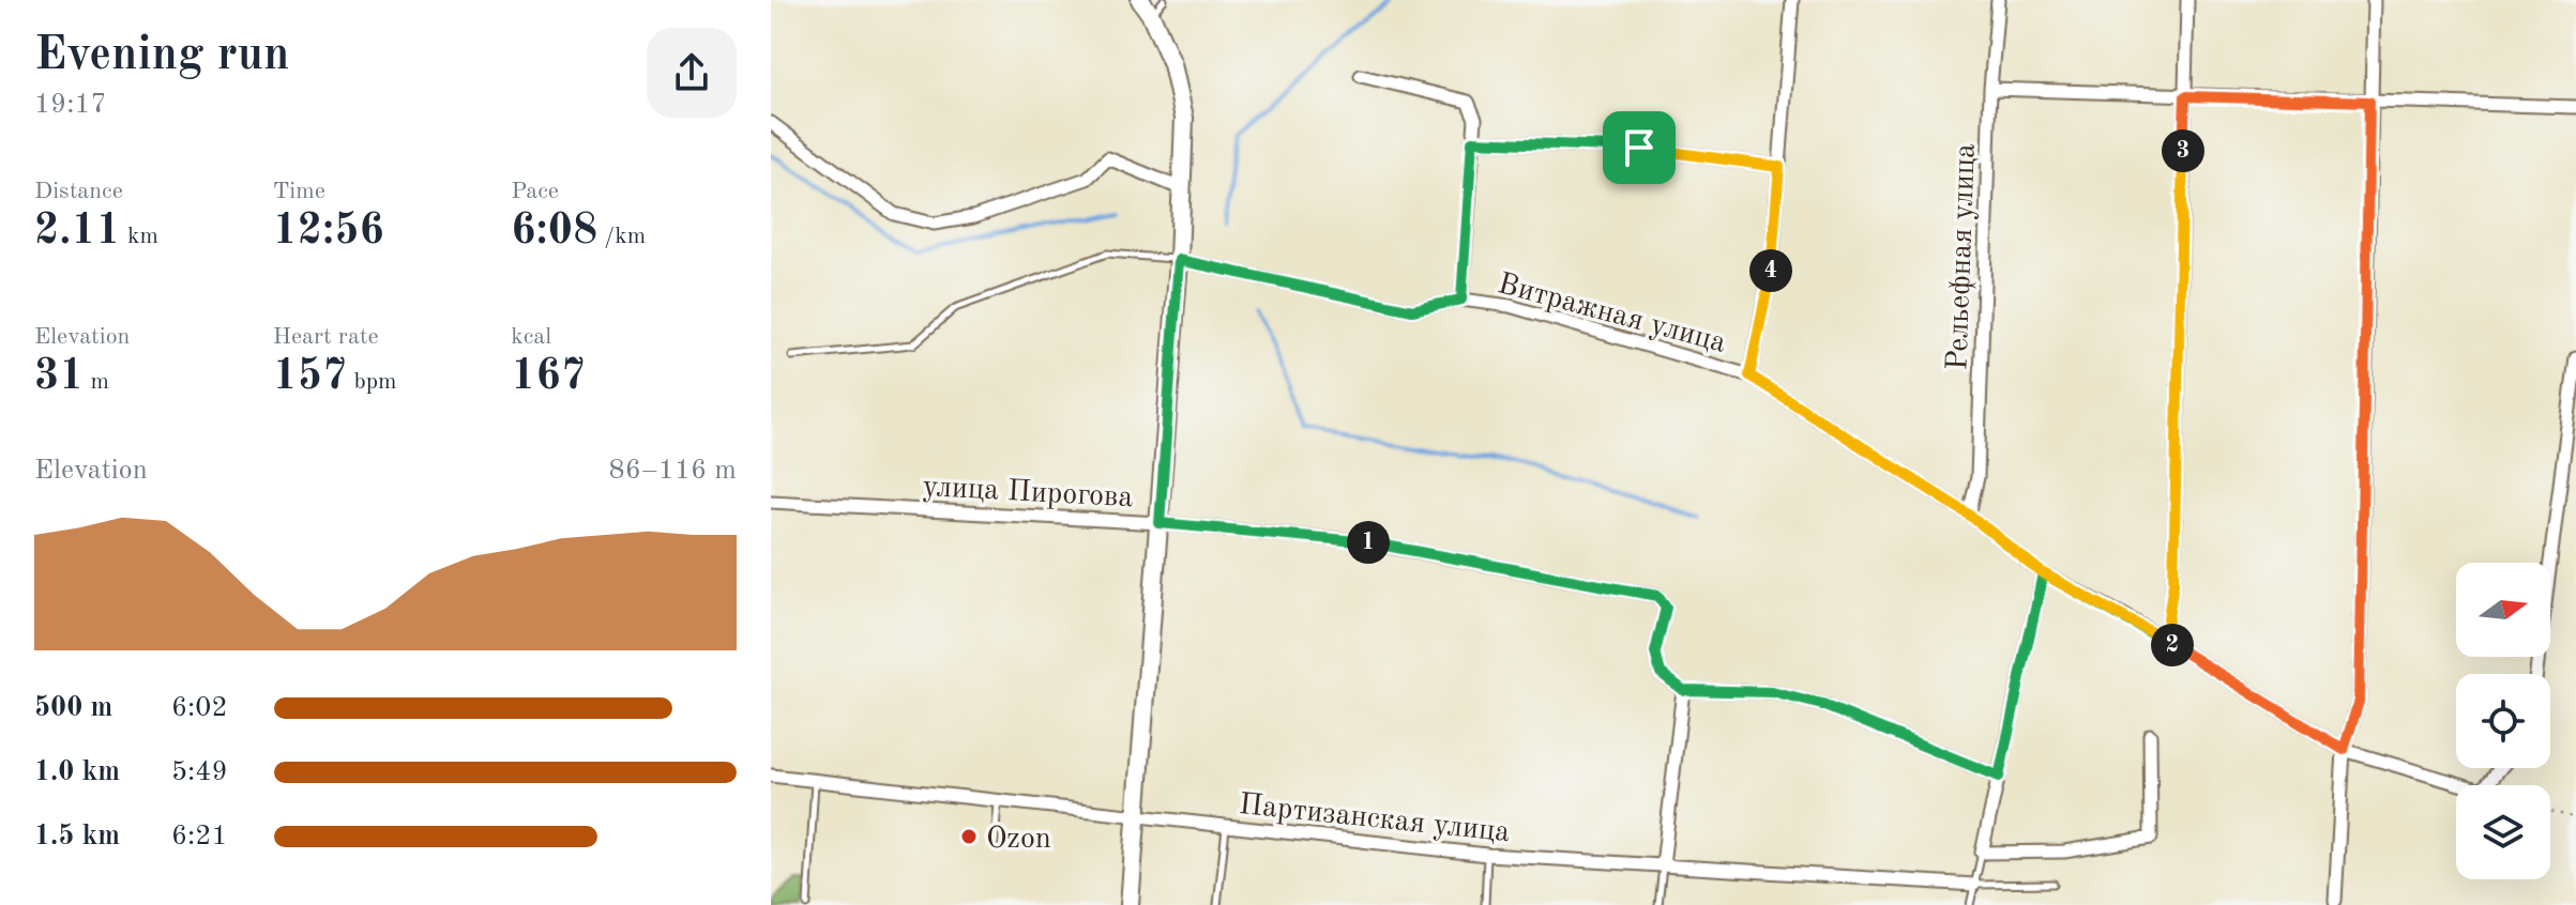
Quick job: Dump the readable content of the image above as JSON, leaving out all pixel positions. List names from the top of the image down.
{
  "streets": {
    "street": [
      "Рельефная улица",
      "Витражная улица",
      "улица Пирогова",
      "Партизанская улица"
    ]
  },
  "crossings": [
    ["Рельефная улица", "Витражная улица"]
  ],
  "places": ["Ozon"],
  "north": "right",
  "page": {
    "heading": ["Evening run", "19:17"],
    "pins": [
      "3",
      "4",
      "1",
      "2"
    ],
    "stats": [
      ["Distance", "2.11 km"],
      ["Time", "12:56"],
      ["Pace", "6:08 /km"],
      ["Elevation", "31 m"],
      ["Heart rate", "157 bpm"],
      ["kcal", "167"]
    ],
    "chart": ["Elevation", "86–116 m"],
    "list": [
      {
        "name": "500 m",
        "note": "6:02"
      },
      {
        "name": "1.0 km",
        "note": "5:49"
      },
      {
        "name": "1.5 km",
        "note": "6:21"
      }
    ]
  }
}
